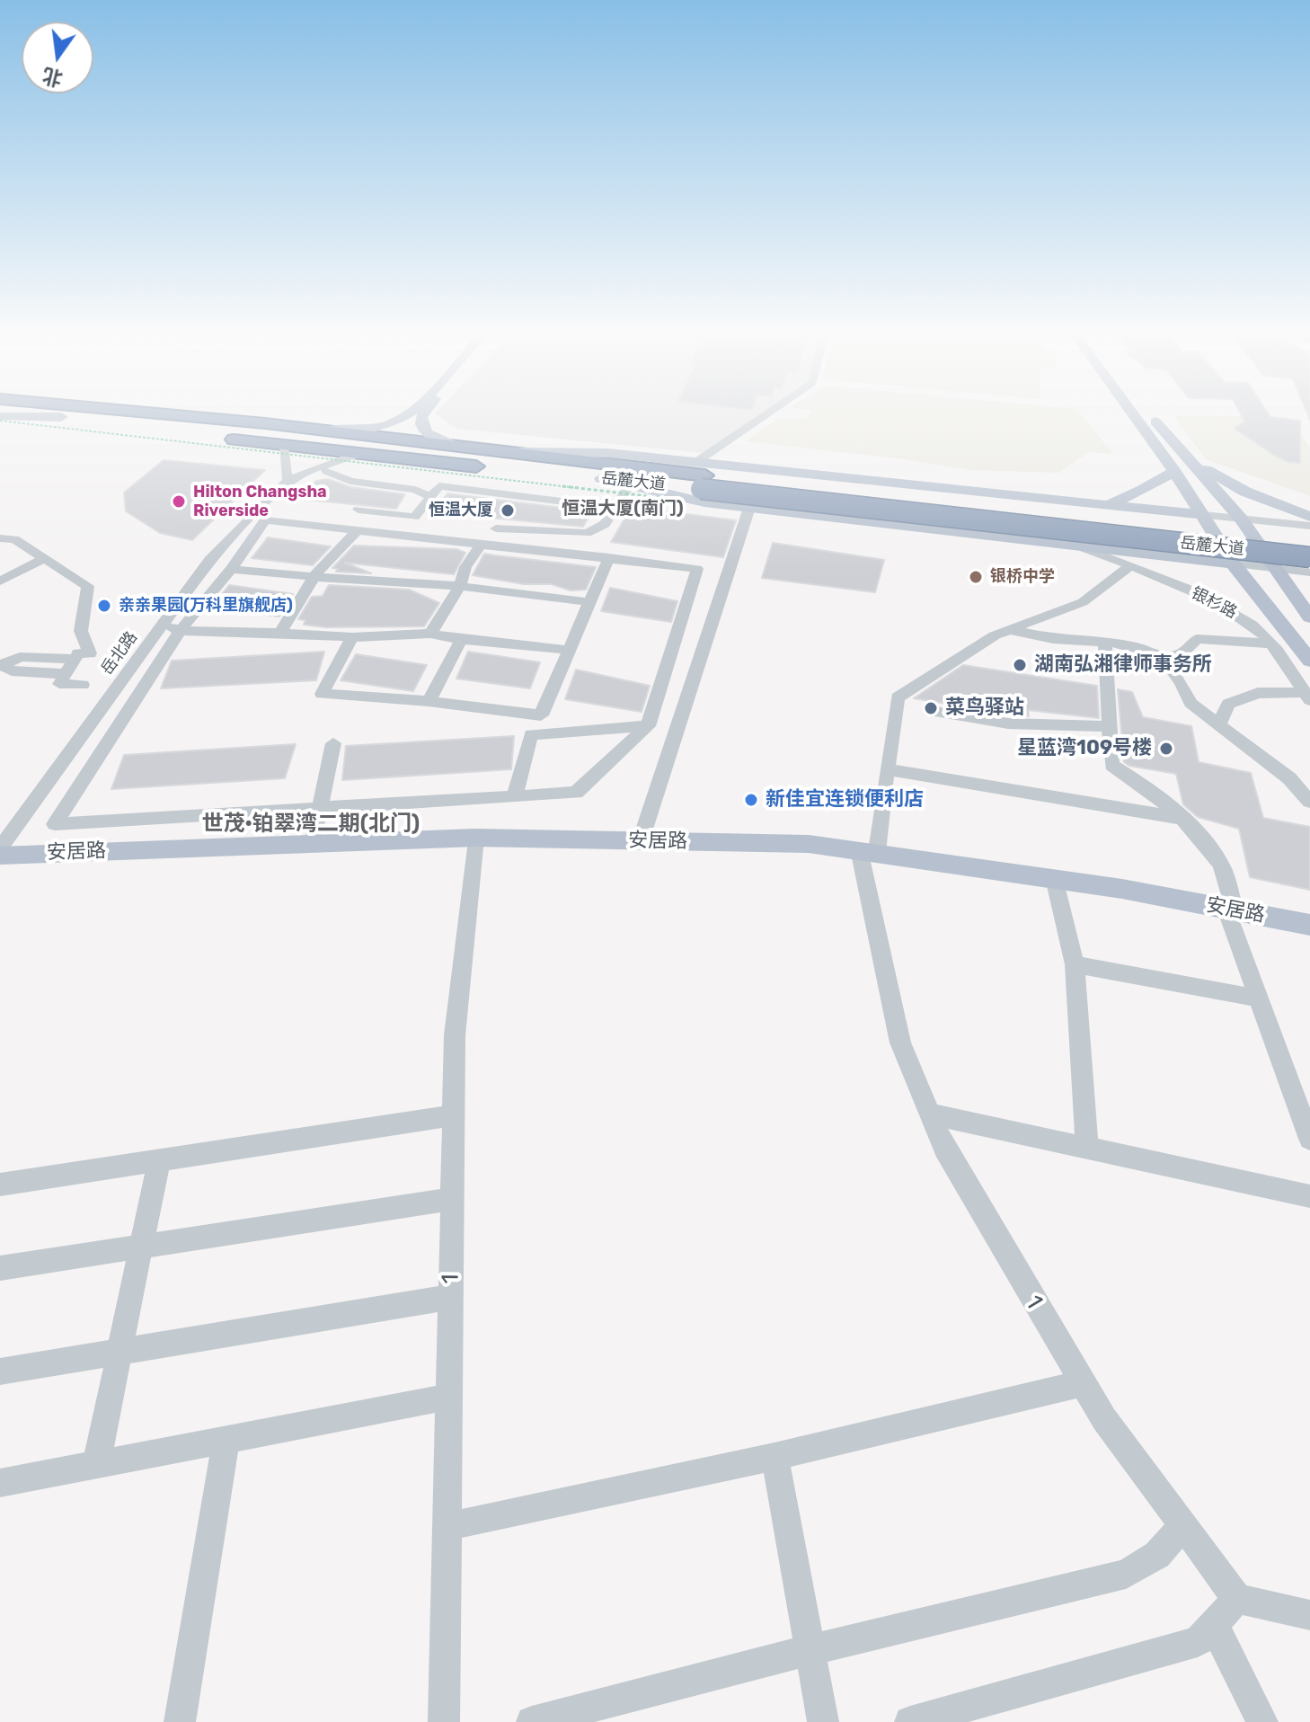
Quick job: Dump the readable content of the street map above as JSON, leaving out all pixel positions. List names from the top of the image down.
{
  "streets": {
    "highway": ["岳麓大道"],
    "main road": ["银杉路", "安居路"],
    "street": ["岳北路", "1"]
  },
  "crossings": [
    ["安居路", "1"]
  ],
  "districts": ["恒温大厦(南门)", "世茂·铂翠湾二期(北门)"],
  "places": [
    "Hilton Changsha Riverside",
    "恒温大厦",
    "银桥中学",
    "亲亲果园(万科里旗舰店)",
    "湖南弘湘律师事务所",
    "菜鸟驿站",
    "星蓝湾109号楼",
    "新佳宜连锁便利店"
  ],
  "north": "bottom"
}
